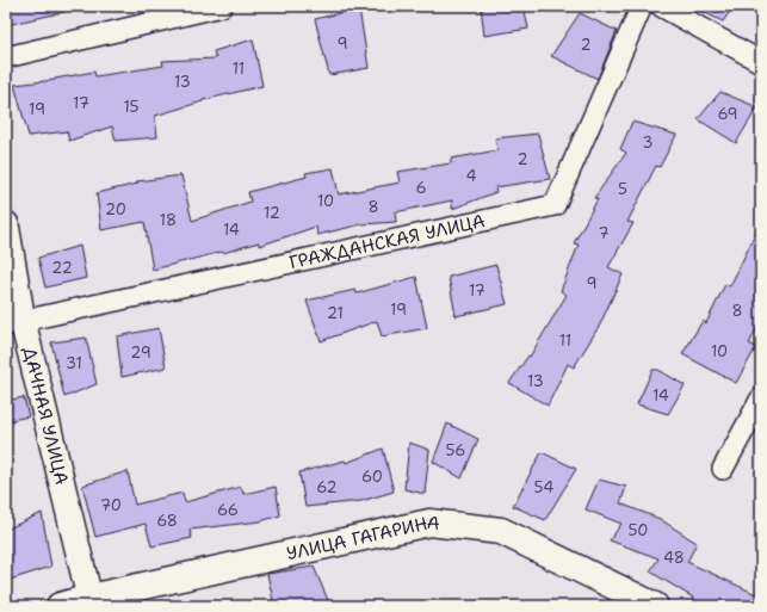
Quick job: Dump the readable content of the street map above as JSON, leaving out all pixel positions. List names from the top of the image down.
{
  "streets": {
    "main road": ["УЛИЦА ГАГАРИНА"],
    "street": ["ГРАЖДАНСКАЯ УЛИЦА", "ДАЧНАЯ УЛИЦА"]
  },
  "crossings": [
    ["ГРАЖДАНСКАЯ УЛИЦА", "ДАЧНАЯ УЛИЦА"],
    ["ДАЧНАЯ УЛИЦА", "УЛИЦА ГАГАРИНА"]
  ],
  "house_numbers": [
    "9",
    "2",
    "11",
    "13",
    "17",
    "15",
    "19",
    "69",
    "3",
    "2",
    "4",
    "6",
    "5",
    "10",
    "8",
    "20",
    "12",
    "18",
    "14",
    "7",
    "22",
    "9",
    "17",
    "19",
    "8",
    "21",
    "11",
    "10",
    "29",
    "31",
    "13",
    "14",
    "56",
    "60",
    "62",
    "54",
    "70",
    "66",
    "68",
    "50",
    "48"
  ]
}
